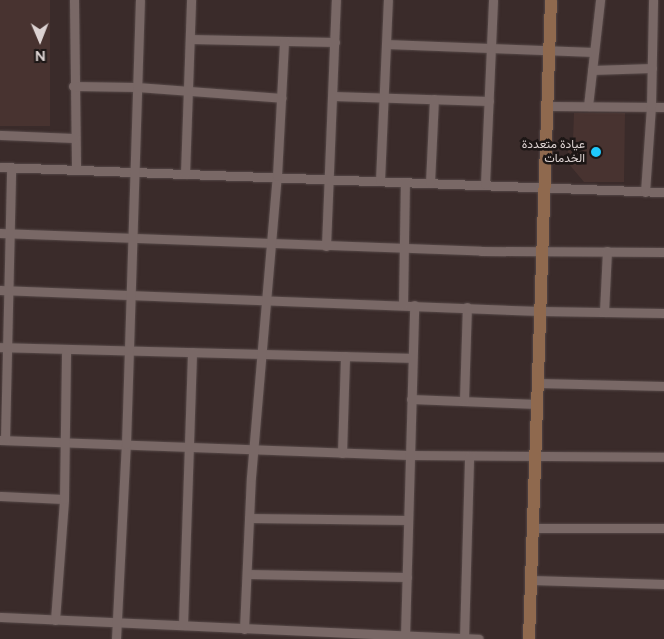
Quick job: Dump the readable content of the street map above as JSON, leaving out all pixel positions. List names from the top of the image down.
{
  "places": ["عيادة متعددة الخدمات"],
  "north": "bottom"
}
